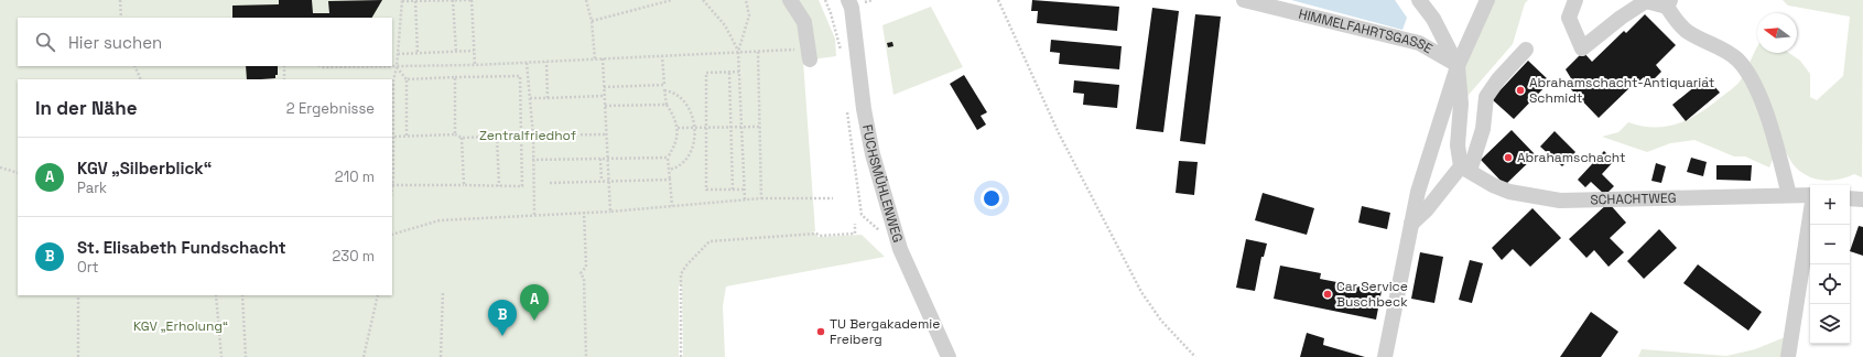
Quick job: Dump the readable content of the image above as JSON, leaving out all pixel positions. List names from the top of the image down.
{
  "streets": {
    "street": ["HIMMELFAHRTSGASSE", "FUCHSMÜHLENWEG", "SCHACHTWEG"]
  },
  "crossings": [
    ["HIMMELFAHRTSGASSE", "SCHACHTWEG"]
  ],
  "parks": ["Zentralfriedhof", "KGV „Erholung“"],
  "places": [
    "Abrahamschacht-Antiquariat Schmidt",
    "Abrahamschacht",
    "Car Service Buschbeck",
    "TU Bergakademie Freiberg"
  ],
  "north": "left",
  "page": {
    "search": "Hier suchen",
    "heading": ["In der Nähe", "2 Ergebnisse"],
    "list": [
      {
        "mark": "A",
        "name": "KGV „Silberblick“",
        "note": "Park",
        "value": "210 m"
      },
      {
        "mark": "B",
        "name": "St. Elisabeth Fundschacht",
        "note": "Ort",
        "value": "230 m"
      }
    ],
    "map_buttons": ["+", "−"],
    "pins": ["A", "B"]
  }
}
